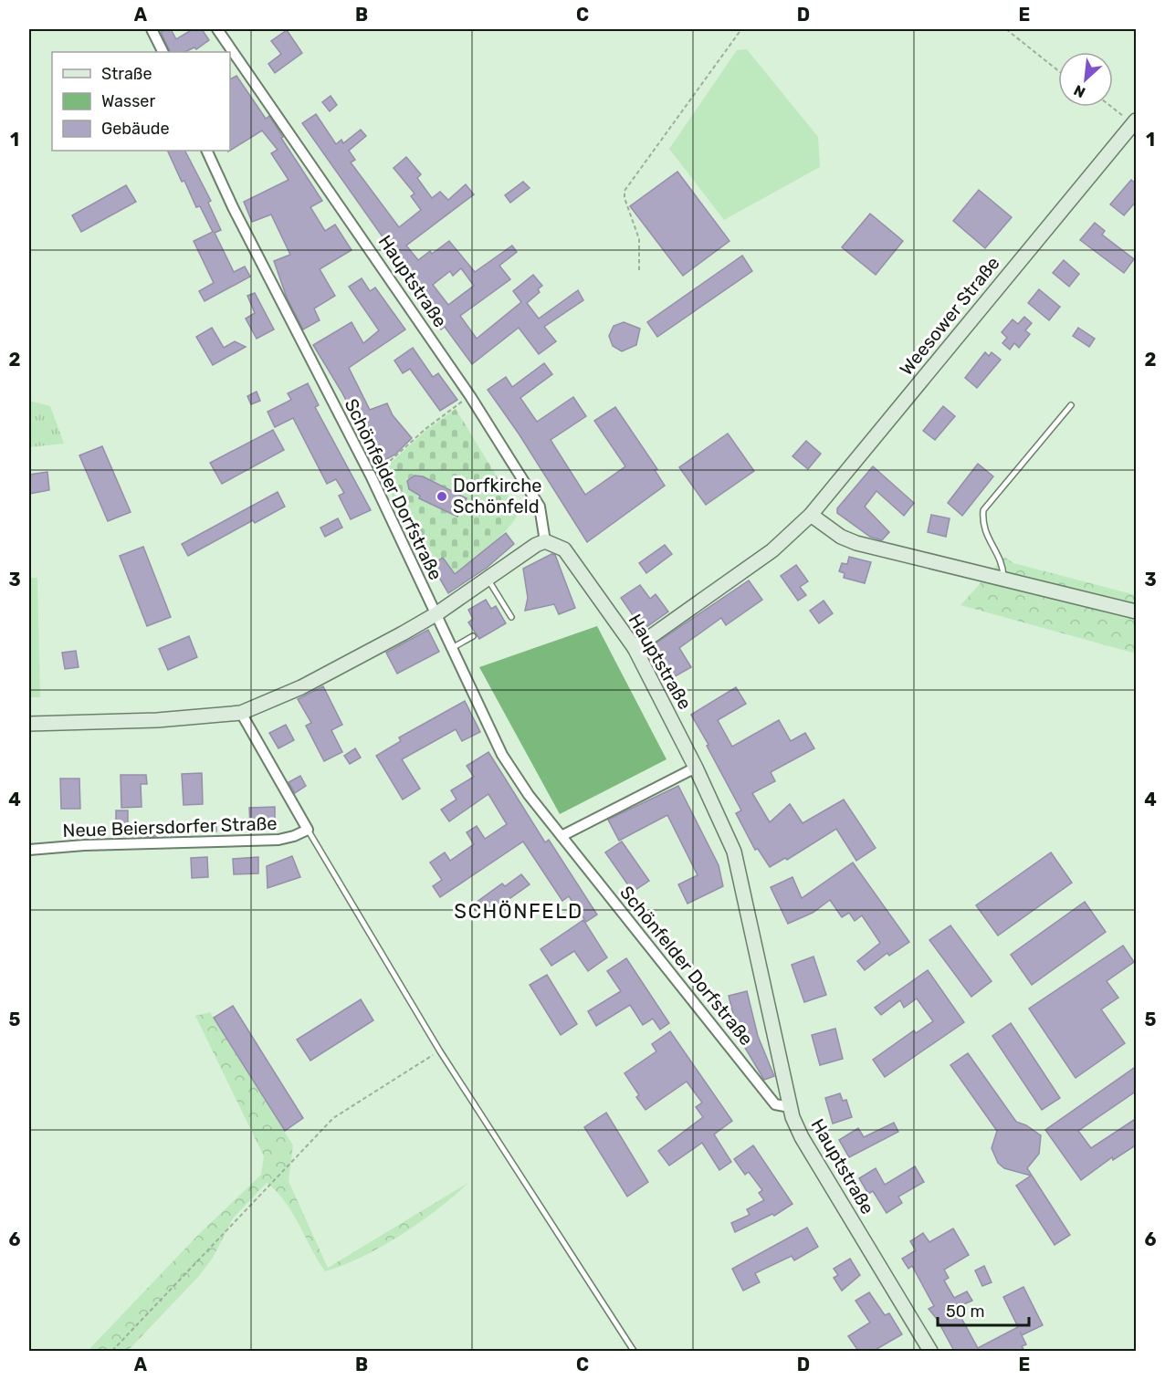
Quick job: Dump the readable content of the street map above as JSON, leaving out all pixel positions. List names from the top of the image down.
{
  "streets": {
    "main road": ["Hauptstraße", "Weesower Straße"],
    "street": ["Schönfelder Dorfstraße", "Neue Beiersdorfer Straße"]
  },
  "crossings": [
    ["Hauptstraße", "Weesower Straße"],
    ["Hauptstraße", "Schönfelder Dorfstraße"]
  ],
  "districts": ["SCHÖNFELD"],
  "places": ["Dorfkirche Schönfeld"],
  "legend": ["Straße", "Wasser", "Gebäude"],
  "scale_bar": "50 m",
  "north": "bottom left",
  "grid": {
    "columns": [
      "A",
      "B",
      "C",
      "D",
      "E"
    ],
    "rows": [
      "1",
      "2",
      "3",
      "4",
      "5",
      "6"
    ]
  }
}
